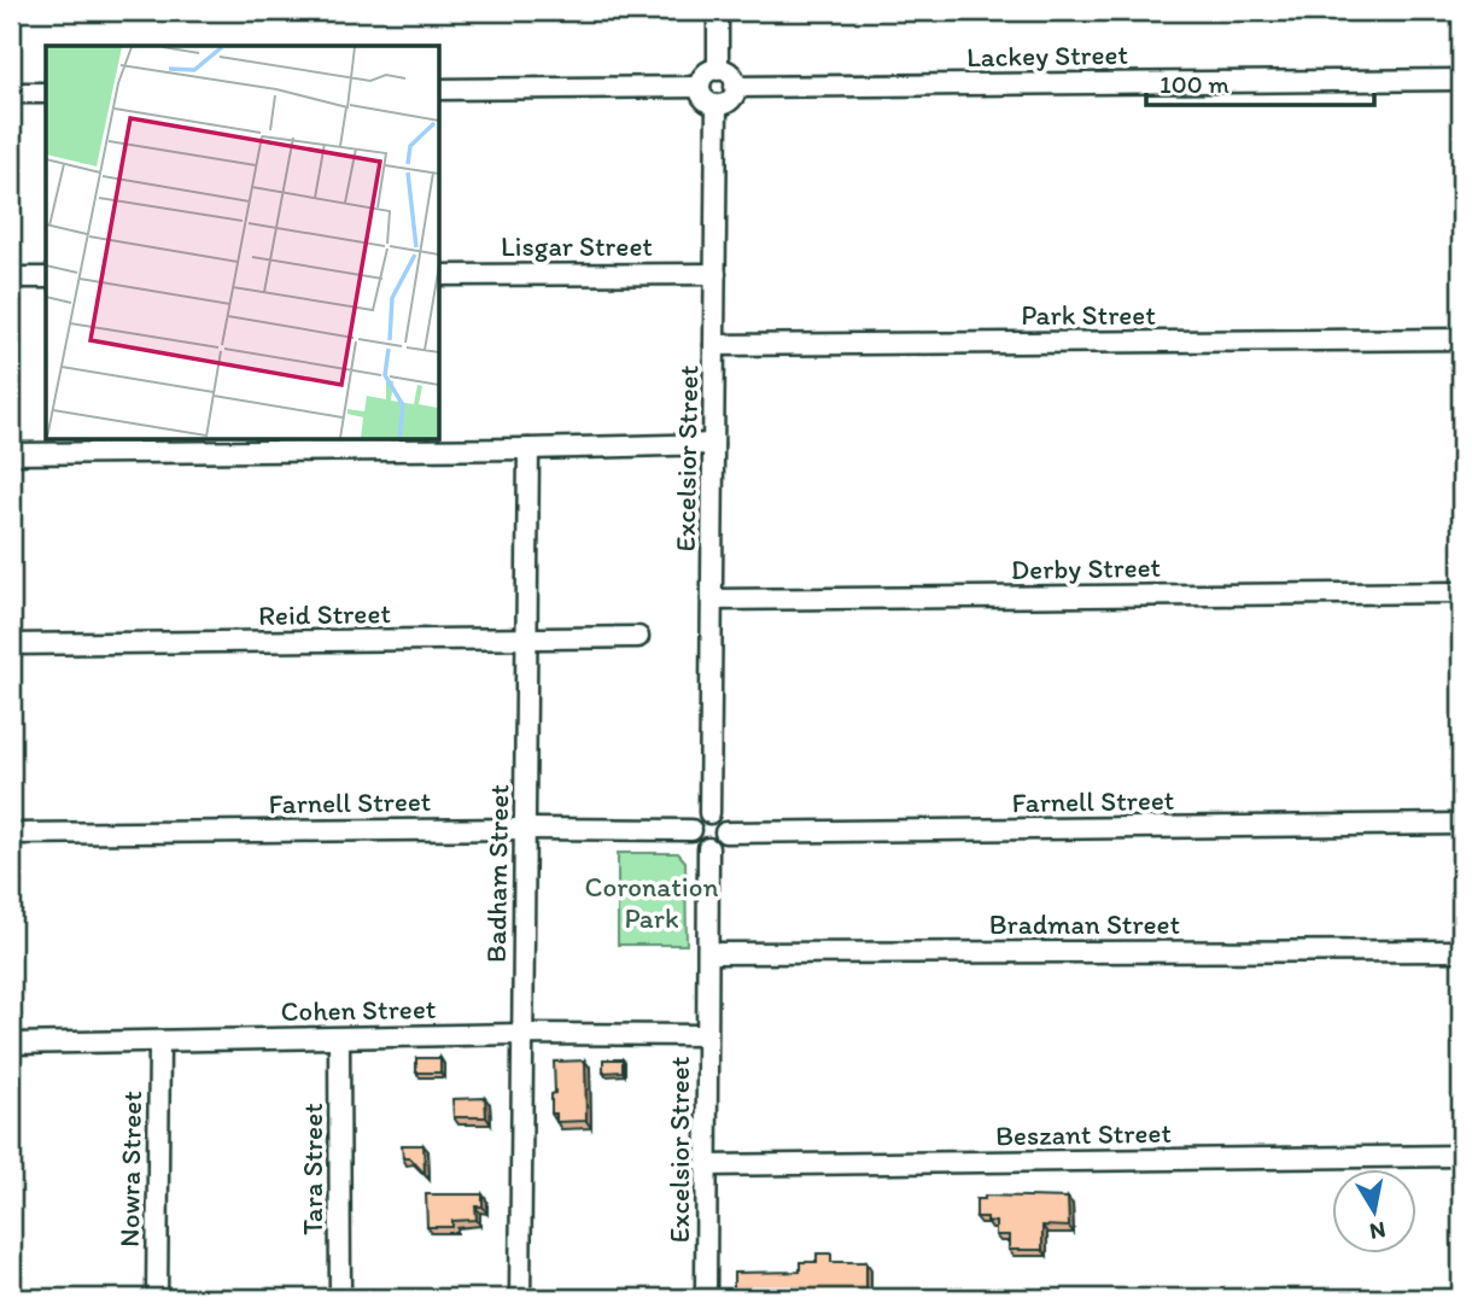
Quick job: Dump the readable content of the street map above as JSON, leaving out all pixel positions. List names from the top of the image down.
{
  "streets": {
    "street": [
      "Lackey Street",
      "Lisgar Street",
      "Park Street",
      "Excelsior Street",
      "Derby Street",
      "Reid Street",
      "Farnell Street",
      "Badham Street",
      "Bradman Street",
      "Cohen Street",
      "Beszant Street",
      "Nowra Street",
      "Tara Street"
    ]
  },
  "crossings": [
    ["Lackey Street", "Excelsior Street"],
    ["Lisgar Street", "Excelsior Street"],
    ["Park Street", "Excelsior Street"],
    ["Excelsior Street", "Derby Street"],
    ["Excelsior Street", "Farnell Street"],
    ["Excelsior Street", "Bradman Street"],
    ["Excelsior Street", "Cohen Street"],
    ["Excelsior Street", "Beszant Street"],
    ["Reid Street", "Badham Street"],
    ["Farnell Street", "Badham Street"],
    ["Badham Street", "Cohen Street"],
    ["Cohen Street", "Nowra Street"],
    ["Cohen Street", "Tara Street"]
  ],
  "parks": ["Coronation Park"],
  "scale_bar": "100 m",
  "north": "bottom"
}
